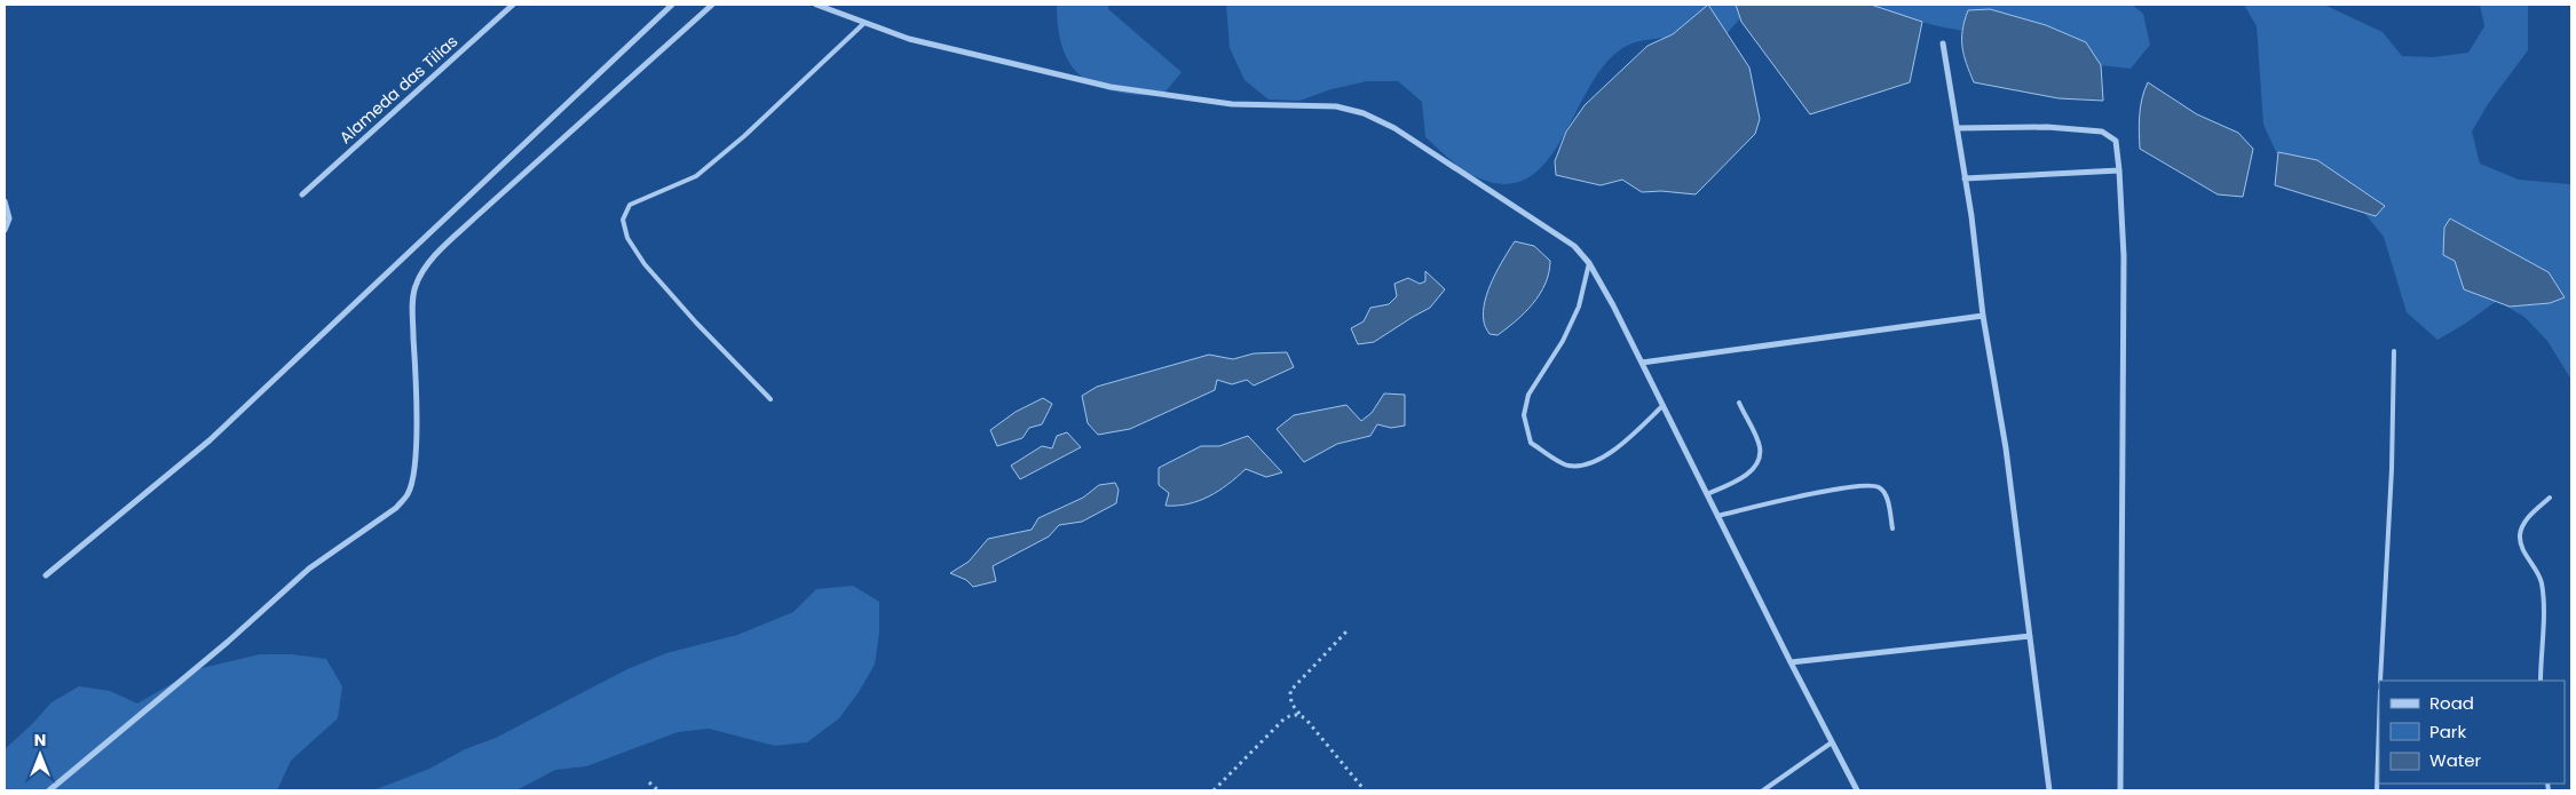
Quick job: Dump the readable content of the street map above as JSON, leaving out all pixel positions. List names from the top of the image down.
{
  "streets": {
    "street": ["Alameda das Tilias"]
  },
  "legend": ["Road", "Park", "Water"],
  "north": "top"
}
